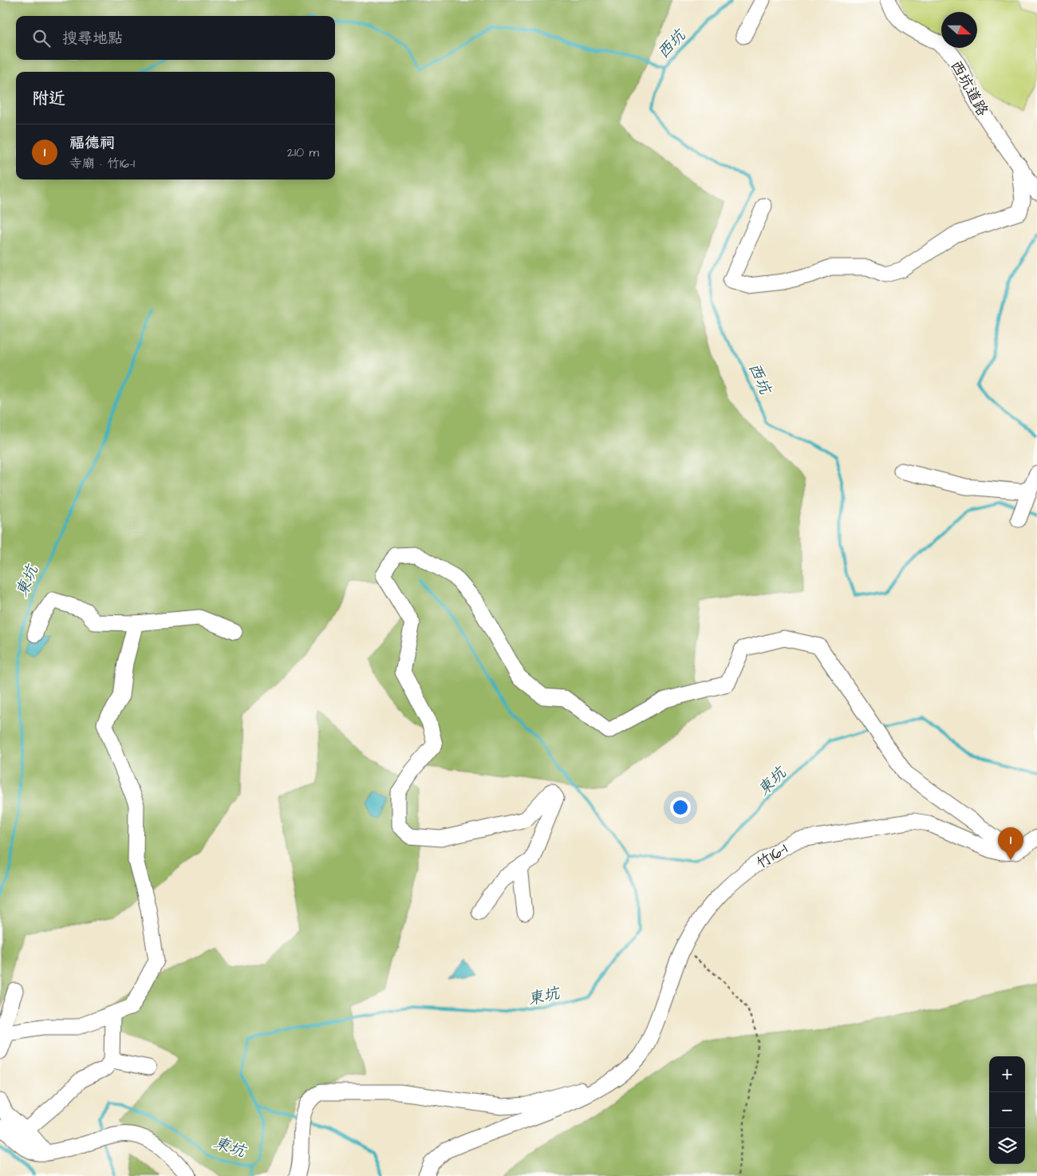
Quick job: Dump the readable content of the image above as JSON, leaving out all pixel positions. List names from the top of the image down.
{
  "streets": {
    "street": ["西坑道路", "竹16-1"]
  },
  "water": ["西坑", "東坑"],
  "north": "right",
  "page": {
    "search": "搜尋地點",
    "heading": "附近",
    "list": [
      {
        "mark": "1",
        "name": "福德祠",
        "note": "寺廟 · 竹16-1",
        "value": "210 m"
      }
    ],
    "pins": "1",
    "map_buttons": ["+", "−"]
  }
}
